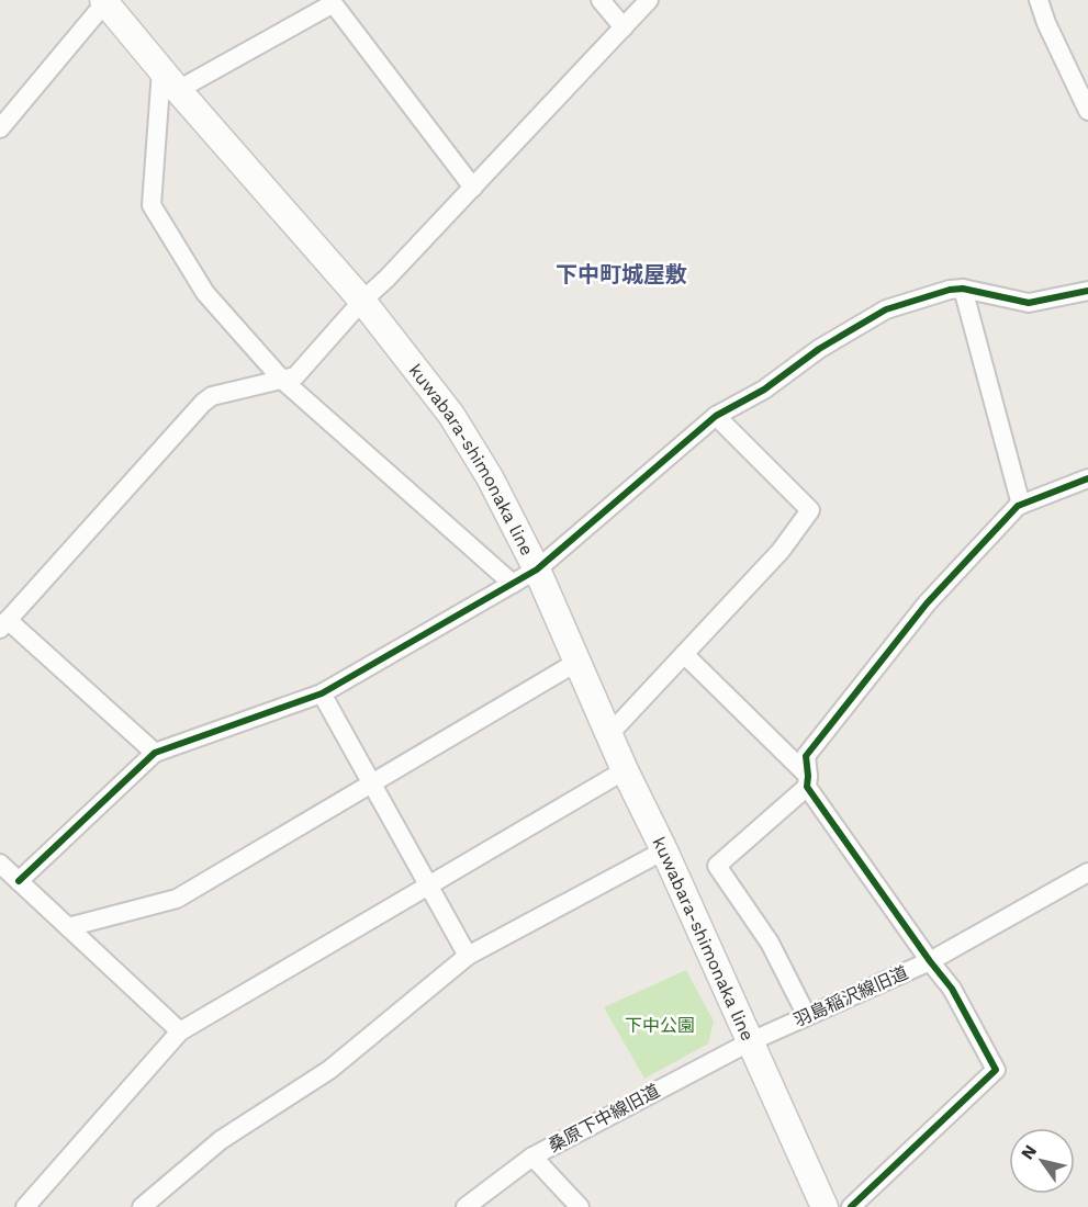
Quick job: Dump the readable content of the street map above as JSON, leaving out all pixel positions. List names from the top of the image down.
{
  "streets": {
    "main road": ["kuwabara-shimonaka line"],
    "street": ["羽島稲沢線旧道", "桑原下中線旧道"]
  },
  "crossings": [
    ["kuwabara-shimonaka line", "羽島稲沢線旧道"],
    ["kuwabara-shimonaka line", "桑原下中線旧道"],
    ["羽島稲沢線旧道", "桑原下中線旧道"]
  ],
  "districts": ["下中町城屋敷"],
  "parks": ["下中公園"],
  "north": "top left"
}
